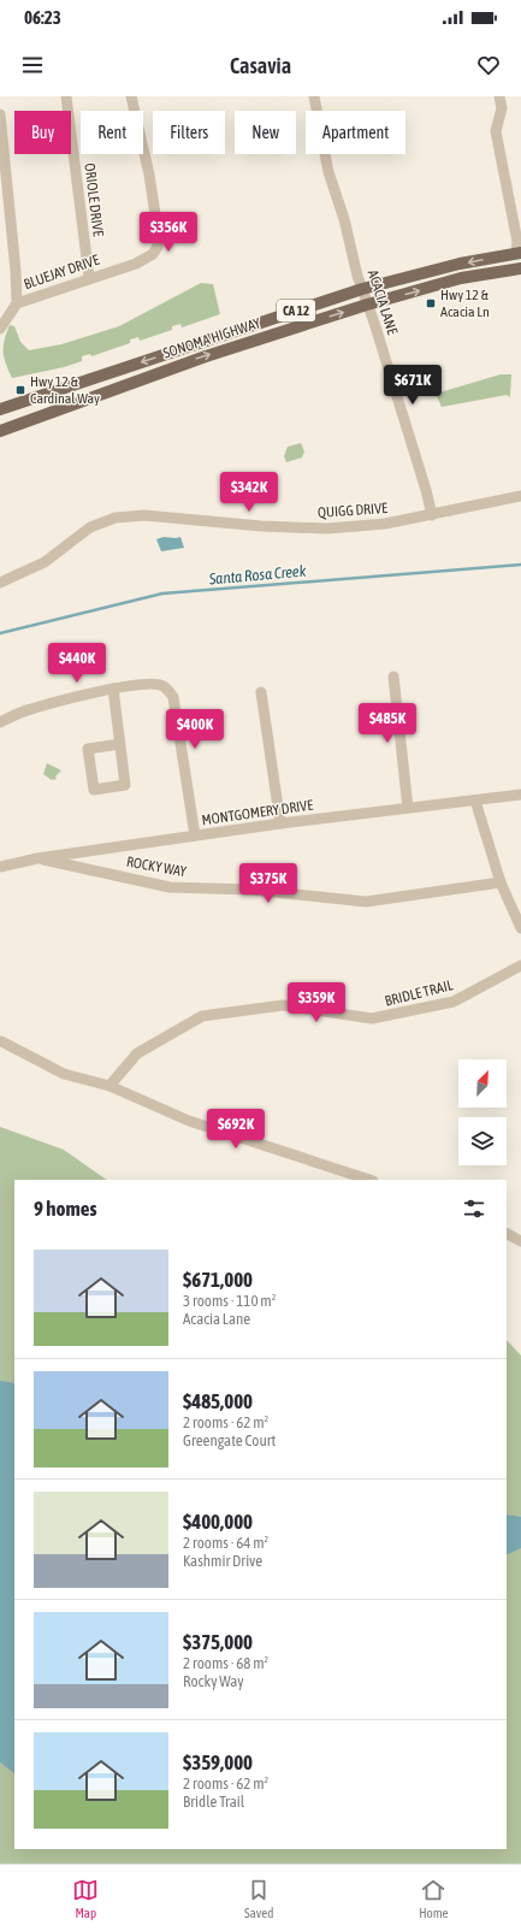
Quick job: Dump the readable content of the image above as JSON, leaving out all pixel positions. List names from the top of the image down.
{
  "streets": {
    "main road": ["CA 12", "SONOMA HIGHWAY"],
    "street": [
      "ORIOLE DRIVE",
      "BLUEJAY DRIVE",
      "ACACIA LANE",
      "QUIGG DRIVE",
      "MONTGOMERY DRIVE",
      "ROCKY WAY",
      "BRIDLE TRAIL"
    ]
  },
  "crossings": [
    ["ORIOLE DRIVE", "BLUEJAY DRIVE"],
    ["ACACIA LANE", "SONOMA HIGHWAY"],
    ["ACACIA LANE", "QUIGG DRIVE"],
    ["MONTGOMERY DRIVE", "ROCKY WAY"]
  ],
  "water": ["Santa Rosa Creek"],
  "places": {
    "transit": ["Hwy 12 & Acacia Ln", "Hwy 12 & Cardinal Way"]
  },
  "north": "top right",
  "page": {
    "status": "06:23",
    "header": "Casavia",
    "chip": [
      "Buy",
      "Rent",
      "Filters",
      "New",
      "Apartment"
    ],
    "price": [
      "$356K",
      "$671K",
      "$342K",
      "$440K",
      "$485K",
      "$400K",
      "$375K",
      "$359K",
      "$692K"
    ],
    "heading": "9 homes",
    "list": [
      {
        "name": "$671,000",
        "note": "3 rooms · 110 m² · Acacia Lane"
      },
      {
        "name": "$485,000",
        "note": "2 rooms · 62 m² · Greengate Court"
      },
      {
        "name": "$400,000",
        "note": "2 rooms · 64 m² · Kashmir Drive"
      },
      {
        "name": "$375,000",
        "note": "2 rooms · 68 m² · Rocky Way"
      },
      {
        "name": "$359,000",
        "note": "2 rooms · 62 m² · Bridle Trail"
      }
    ],
    "tabs": ["Map", "Saved", "Home"]
  }
}
